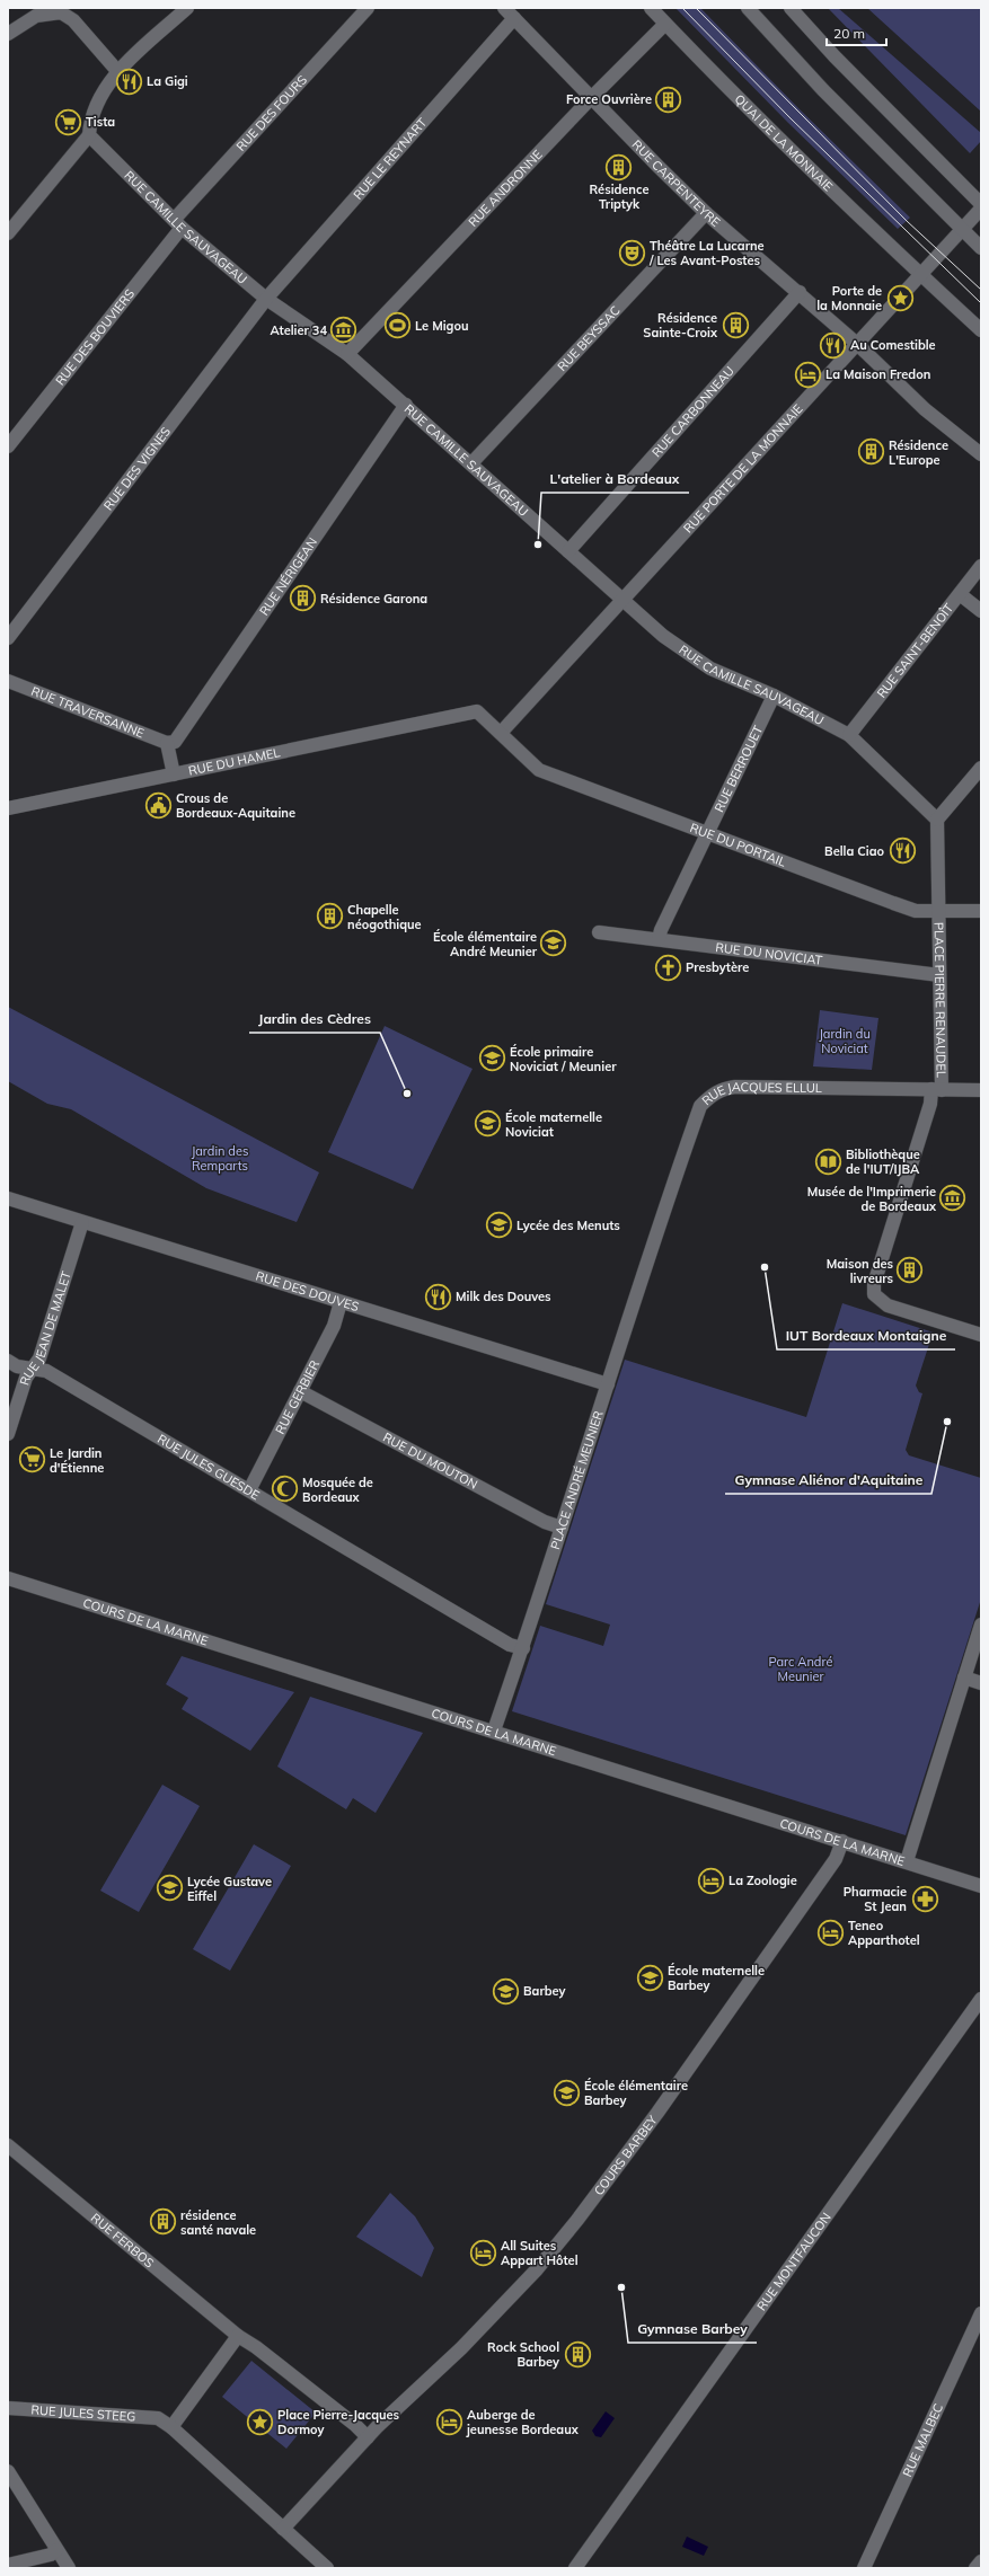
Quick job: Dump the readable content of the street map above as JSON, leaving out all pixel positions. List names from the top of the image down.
{
  "streets": {
    "street": [
      "RUE DES FOURS",
      "QUAI DE LA MONNAIE",
      "RUE LE REYNART",
      "RUE CARPENTEYRE",
      "RUE ANDRONNE",
      "RUE CAMILLE SAUVAGEAU",
      "RUE DES BOUVIERS",
      "RUE BEYSSAC",
      "RUE CARBONNEAU",
      "RUE DES VIGNES",
      "RUE PORTE DE LA MONNAIE",
      "RUE NÉRIGEAN",
      "RUE SAINT-BENOÎT",
      "RUE TRAVERSANNE",
      "RUE DU HAMEL",
      "RUE BERROUET",
      "RUE DU PORTAIL",
      "RUE DU NOVICIAT",
      "PLACE PIERRE RENAUDEL",
      "RUE JACQUES ELLUL",
      "RUE DES DOUVES",
      "RUE JEAN DE MALET",
      "RUE GERBIER",
      "RUE DU MOUTON",
      "RUE JULES GUESDE",
      "PLACE ANDRÉ MEUNIER",
      "COURS DE LA MARNE",
      "COURS BARBEY",
      "RUE FERBOS",
      "RUE MONTFAUCON",
      "RUE JULES STEEG",
      "RUE MALBEC"
    ]
  },
  "crossings": [
    ["RUE DES FOURS", "RUE CAMILLE SAUVAGEAU"],
    ["RUE DES FOURS", "RUE DES BOUVIERS"],
    ["QUAI DE LA MONNAIE", "RUE ANDRONNE"],
    ["QUAI DE LA MONNAIE", "RUE PORTE DE LA MONNAIE"],
    ["RUE LE REYNART", "RUE CARPENTEYRE"],
    ["RUE LE REYNART", "RUE CAMILLE SAUVAGEAU"],
    ["RUE LE REYNART", "RUE DES VIGNES"],
    ["RUE CARPENTEYRE", "RUE ANDRONNE"],
    ["RUE CARPENTEYRE", "RUE BEYSSAC"],
    ["RUE CARPENTEYRE", "RUE CARBONNEAU"],
    ["RUE CARPENTEYRE", "RUE PORTE DE LA MONNAIE"],
    ["RUE ANDRONNE", "RUE CAMILLE SAUVAGEAU"],
    ["RUE CAMILLE SAUVAGEAU", "RUE DES BOUVIERS"],
    ["RUE CAMILLE SAUVAGEAU", "RUE BEYSSAC"],
    ["RUE CAMILLE SAUVAGEAU", "RUE CARBONNEAU"],
    ["RUE CAMILLE SAUVAGEAU", "RUE DES VIGNES"],
    ["RUE CAMILLE SAUVAGEAU", "RUE PORTE DE LA MONNAIE"],
    ["RUE CAMILLE SAUVAGEAU", "RUE NÉRIGEAN"],
    ["RUE CAMILLE SAUVAGEAU", "RUE SAINT-BENOÎT"],
    ["RUE CAMILLE SAUVAGEAU", "RUE BERROUET"],
    ["RUE CAMILLE SAUVAGEAU", "PLACE PIERRE RENAUDEL"],
    ["RUE PORTE DE LA MONNAIE", "RUE DU HAMEL"],
    ["RUE PORTE DE LA MONNAIE", "RUE DU PORTAIL"],
    ["RUE NÉRIGEAN", "RUE TRAVERSANNE"],
    ["RUE DU HAMEL", "RUE DU PORTAIL"],
    ["RUE BERROUET", "RUE DU PORTAIL"],
    ["RUE BERROUET", "RUE DU NOVICIAT"],
    ["RUE DU PORTAIL", "PLACE PIERRE RENAUDEL"],
    ["RUE DU NOVICIAT", "PLACE PIERRE RENAUDEL"],
    ["PLACE PIERRE RENAUDEL", "RUE JACQUES ELLUL"],
    ["RUE JACQUES ELLUL", "PLACE ANDRÉ MEUNIER"],
    ["RUE DES DOUVES", "RUE JEAN DE MALET"],
    ["RUE DES DOUVES", "RUE GERBIER"],
    ["RUE DES DOUVES", "PLACE ANDRÉ MEUNIER"],
    ["RUE JEAN DE MALET", "RUE JULES GUESDE"],
    ["RUE GERBIER", "RUE DU MOUTON"],
    ["RUE GERBIER", "RUE JULES GUESDE"],
    ["RUE DU MOUTON", "PLACE ANDRÉ MEUNIER"],
    ["RUE JULES GUESDE", "PLACE ANDRÉ MEUNIER"],
    ["PLACE ANDRÉ MEUNIER", "COURS DE LA MARNE"],
    ["COURS DE LA MARNE", "COURS BARBEY"]
  ],
  "parks": ["Jardin du Noviciat", "Jardin des Remparts", "Parc André Meunier"],
  "places": {
    "restaurant": [
      "La Gigi",
      "Au Comestible",
      "Bella Ciao",
      "Milk des Douves"
    ],
    "building": [
      "Force Ouvrière",
      "Résidence Triptyk",
      "Résidence Sainte-Croix",
      "Résidence L'Europe",
      "Résidence Garona",
      "Chapelle néogothique",
      "Maison des livreurs",
      "résidence santé navale",
      "Rock School Barbey"
    ],
    "supermarket": ["Tista", "Le Jardin d'Étienne"],
    "theatre": ["Théâtre La Lucarne / Les Avant-Postes"],
    "place": ["Porte de la Monnaie", "Place Pierre-Jacques Dormoy"],
    "sports": ["Le Migou"],
    "museum": ["Atelier 34", "Musée de l'Imprimerie de Bordeaux"],
    "hotel": [
      "La Maison Fredon",
      "La Zoologie",
      "Teneo Apparthotel",
      "All Suites Appart Hôtel",
      "Auberge de jeunesse Bordeaux"
    ],
    "other": [
      "L'atelier à Bordeaux",
      "Jardin des Cèdres",
      "IUT Bordeaux Montaigne",
      "Gymnase Aliénor d'Aquitaine",
      "Gymnase Barbey"
    ],
    "public building": ["Crous de Bordeaux-Aquitaine"],
    "school or university": [
      "École élémentaire André Meunier",
      "École primaire Noviciat / Meunier",
      "École maternelle Noviciat",
      "Lycée des Menuts",
      "Lycée Gustave Eiffel",
      "École maternelle Barbey",
      "Barbey",
      "École élémentaire Barbey"
    ],
    "church": ["Presbytère"],
    "library": ["Bibliothèque de l'IUT/IJBA"],
    "mosque": ["Mosquée de Bordeaux"],
    "pharmacy": ["Pharmacie St Jean"]
  },
  "scale_bar": "20 m"
}
